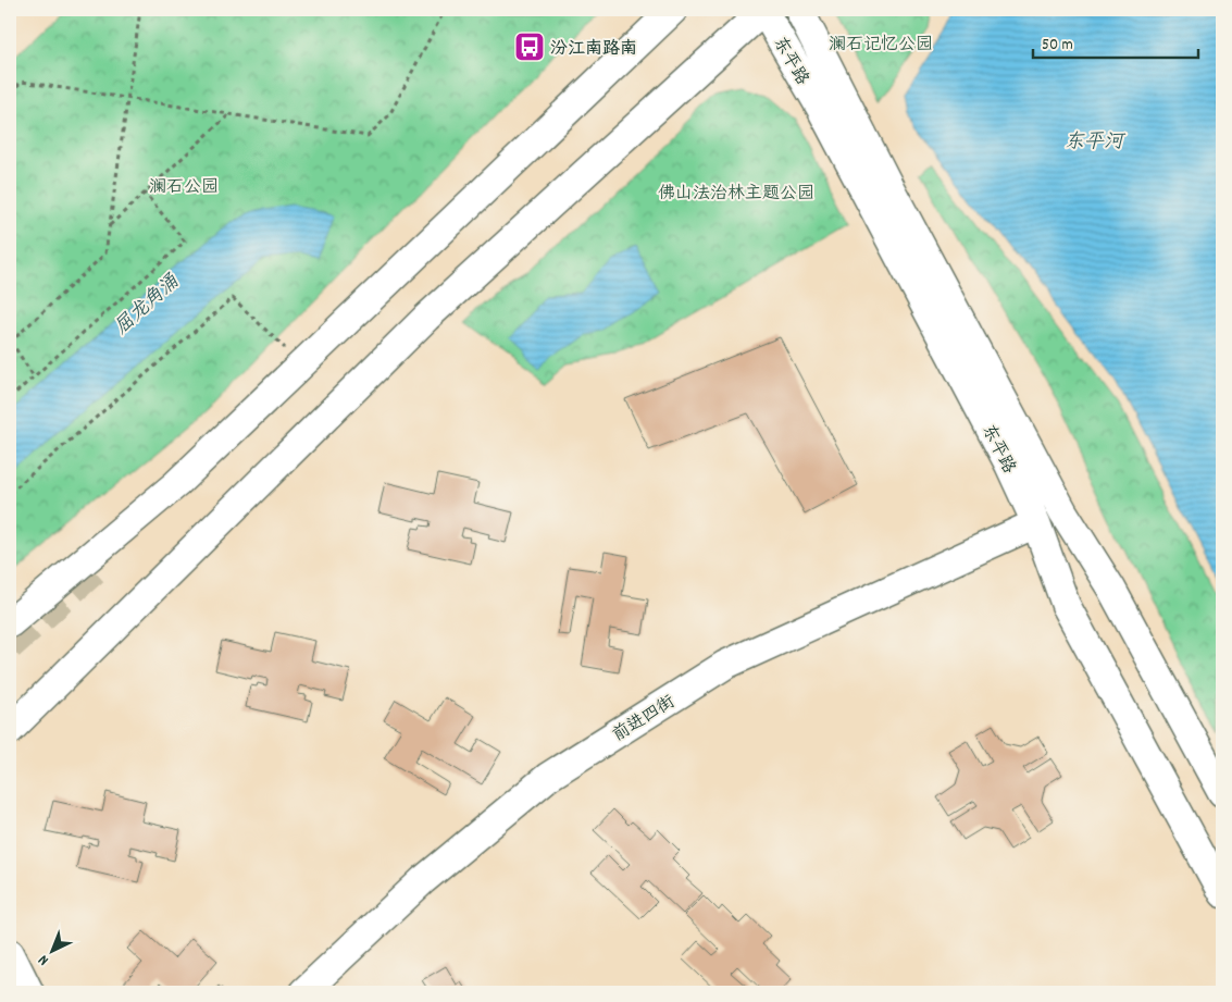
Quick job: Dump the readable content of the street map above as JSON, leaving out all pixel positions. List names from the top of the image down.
{
  "streets": {
    "main road": ["东平路", "前进四街"]
  },
  "crossings": [
    ["东平路", "前进四街"]
  ],
  "water": ["东平河", "屈龙角涌"],
  "parks": ["澜石记忆公园", "澜石公园", "佛山法治林主题公园"],
  "places": {
    "bus stop": ["汾江南路南"]
  },
  "scale_bar": "50 m",
  "north": "bottom left"
}
